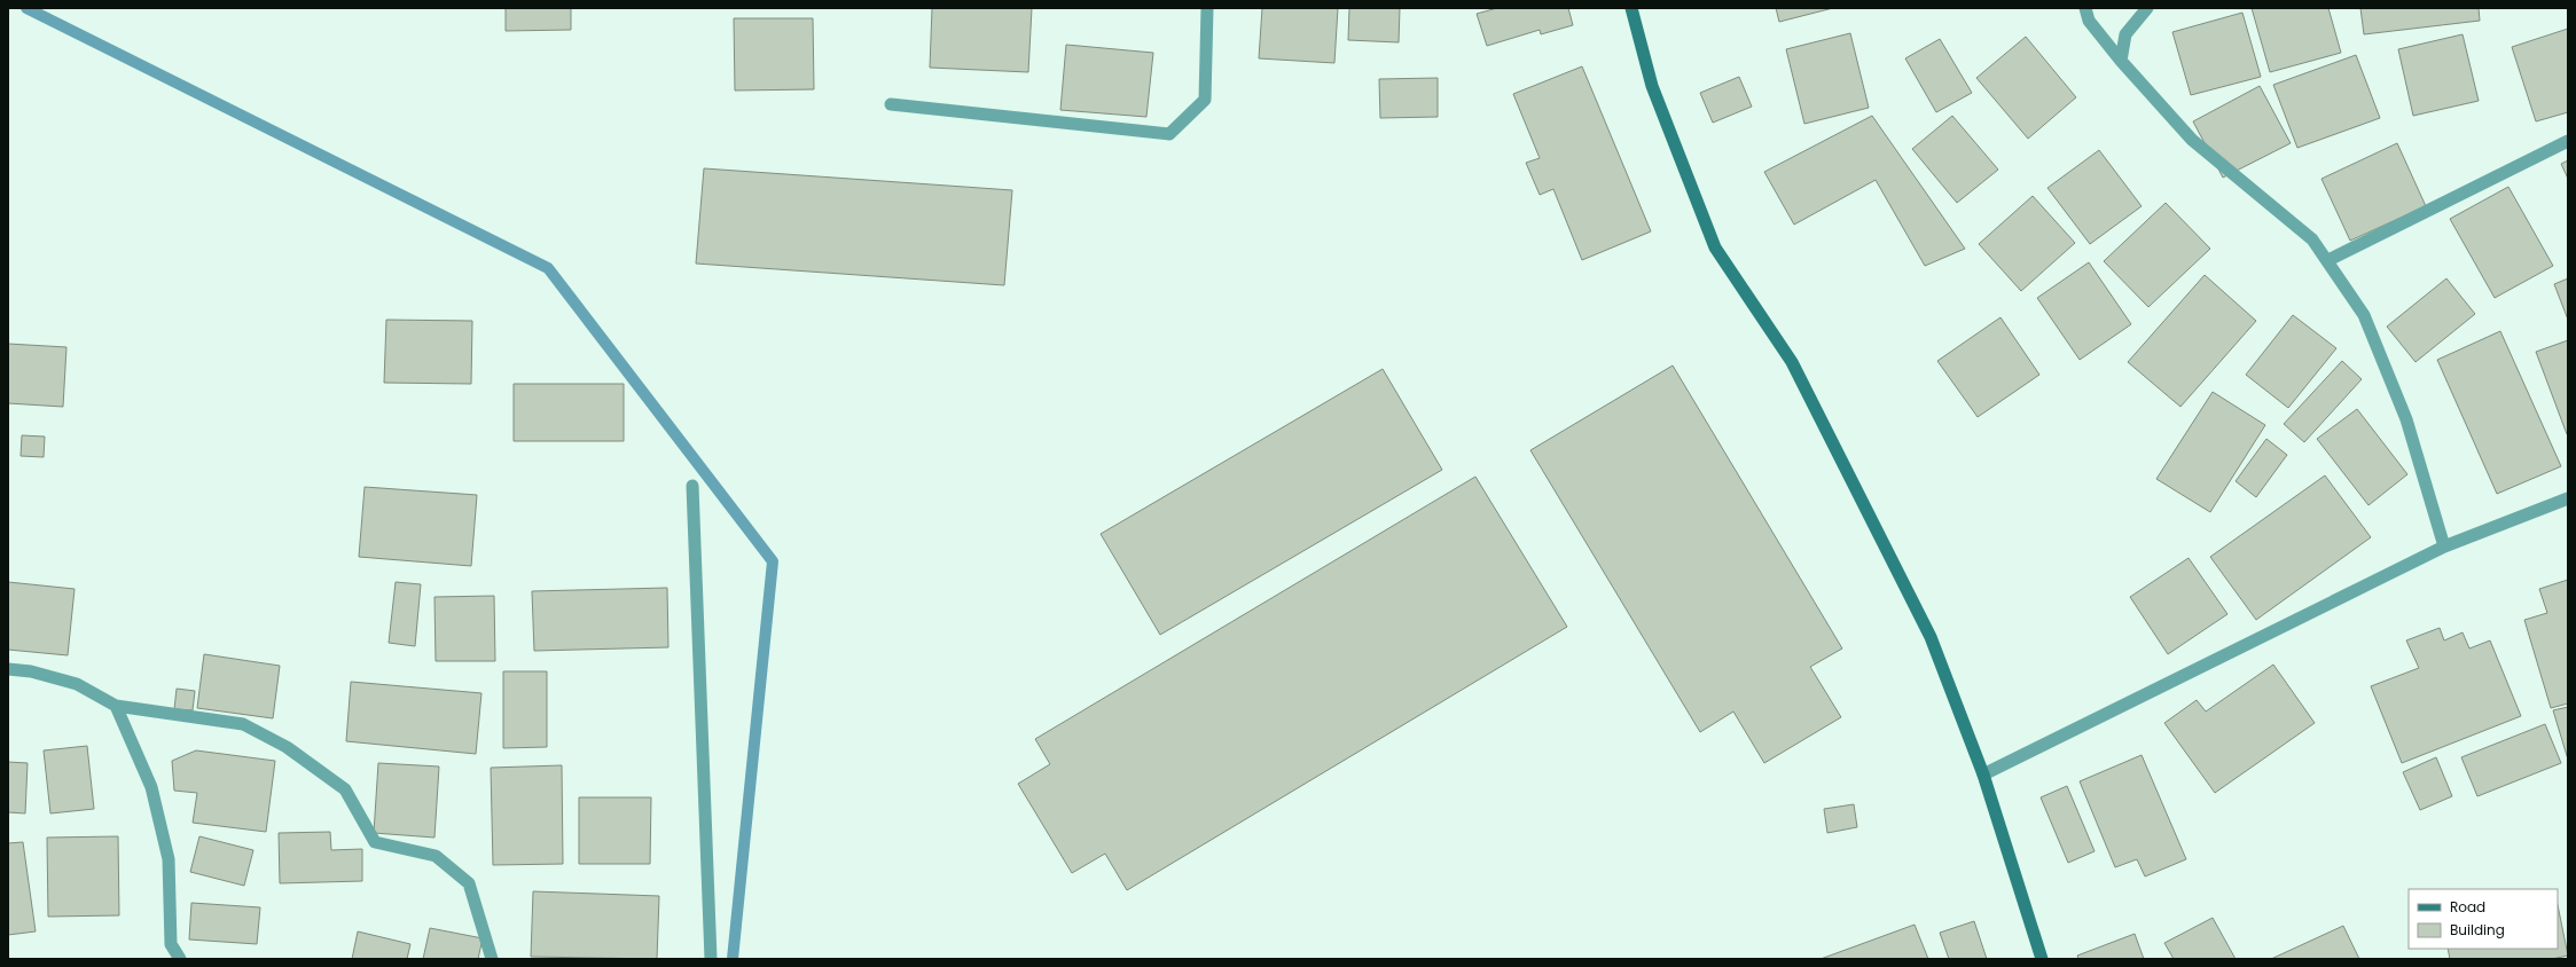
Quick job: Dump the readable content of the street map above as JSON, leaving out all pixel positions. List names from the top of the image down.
{
  "legend": ["Road", "Building"]
}
